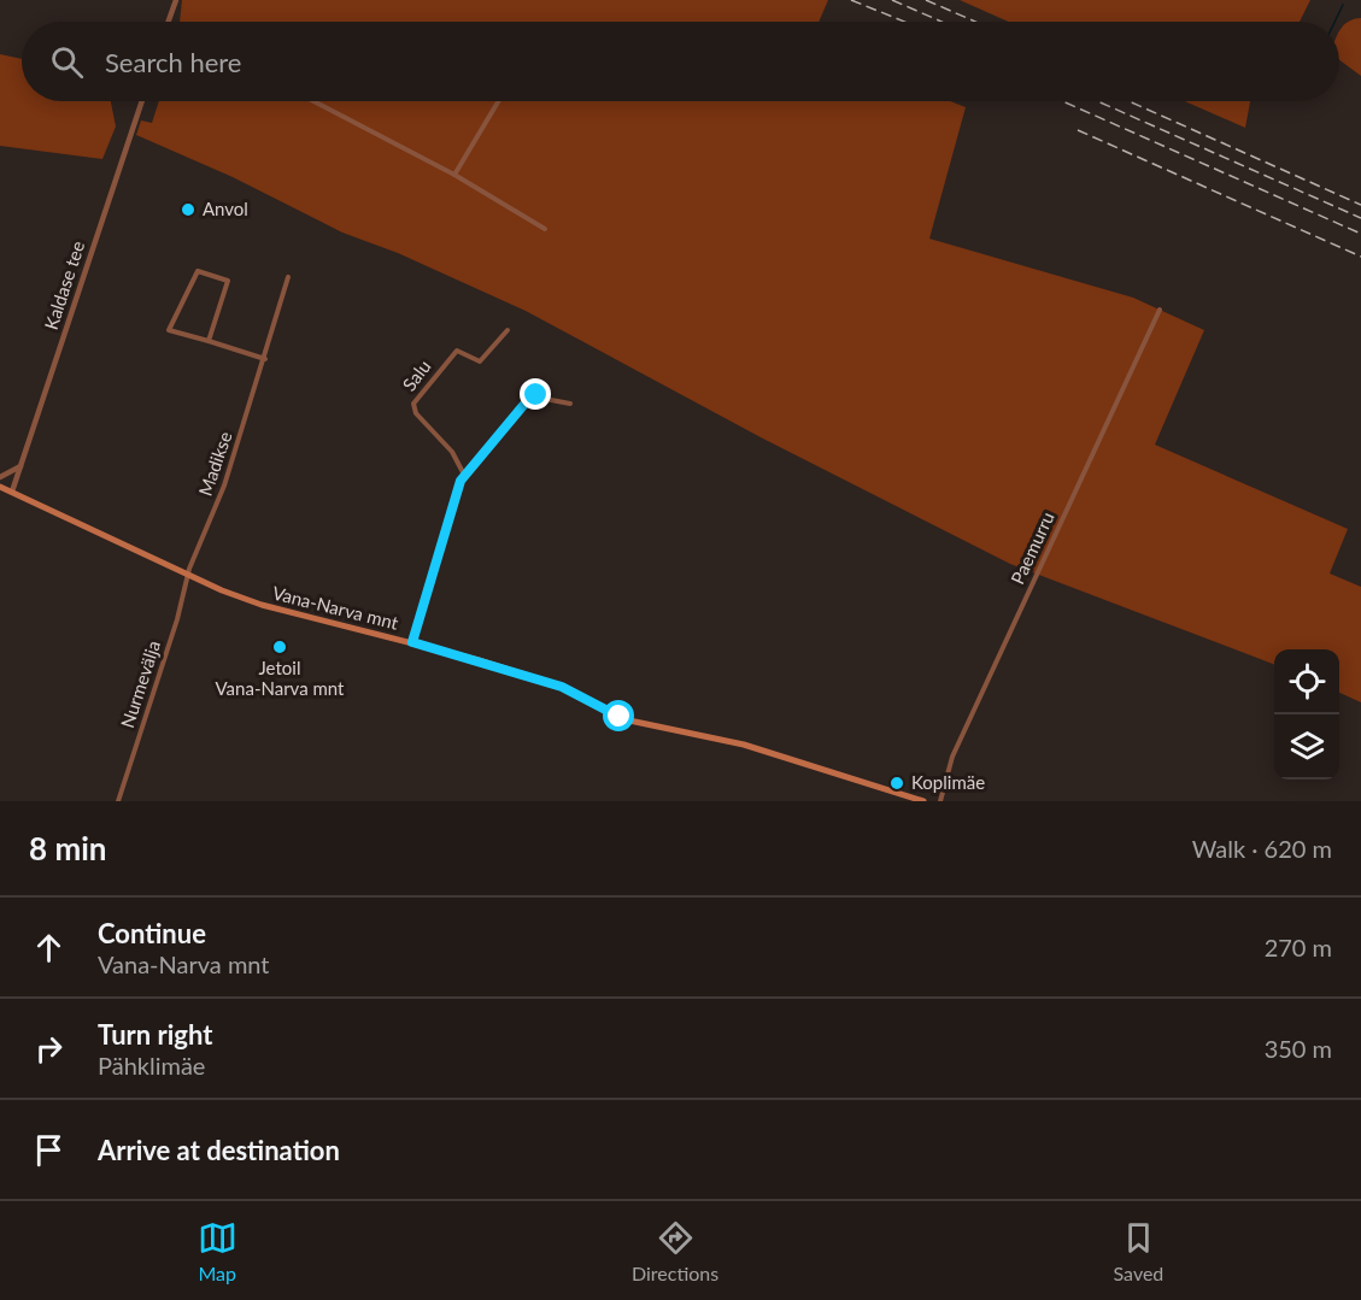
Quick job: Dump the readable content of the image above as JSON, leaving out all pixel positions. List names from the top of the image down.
{
  "streets": {
    "main road": ["Vana-Narva mnt"],
    "street": [
      "Kaldase tee",
      "Salu",
      "Madikse",
      "Paemurru",
      "Nurmevälja"
    ]
  },
  "crossings": [
    ["Kaldase tee", "Vana-Narva mnt"],
    ["Madikse", "Vana-Narva mnt"],
    ["Madikse", "Nurmevälja"],
    ["Vana-Narva mnt", "Nurmevälja"]
  ],
  "places": ["Anvol", "Jetoil Vana-Narva mnt", "Koplimäe"],
  "page": {
    "search": "Search here",
    "heading": ["8 min", "Walk · 620 m"],
    "list": [
      ["Continue", "Vana-Narva mnt", "270 m"],
      ["Turn right", "Pähklimäe", "350 m"],
      "Arrive at destination"
    ],
    "nav": ["Map", "Directions", "Saved"]
  }
}
